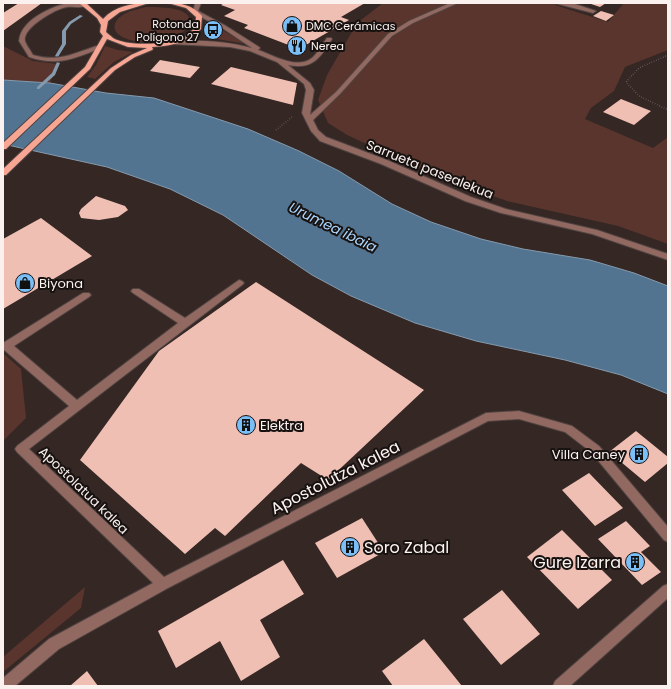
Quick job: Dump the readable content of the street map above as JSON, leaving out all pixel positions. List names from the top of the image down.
{
  "streets": {
    "street": ["Sarrueta pasealekua", "Apostolutza kalea", "Apostolatua kalea"]
  },
  "crossings": [
    ["Apostolutza kalea", "Apostolatua kalea"]
  ],
  "water": ["Urumea ibaia"],
  "places": {
    "shop": ["DMC Cerámicas", "Biyona"],
    "bus stop": ["Rotonda Polígono 27"],
    "restaurant": ["Nerea"],
    "building": [
      "Elektra",
      "Villa Caney",
      "Soro Zabal",
      "Gure Izarra"
    ]
  }
}
